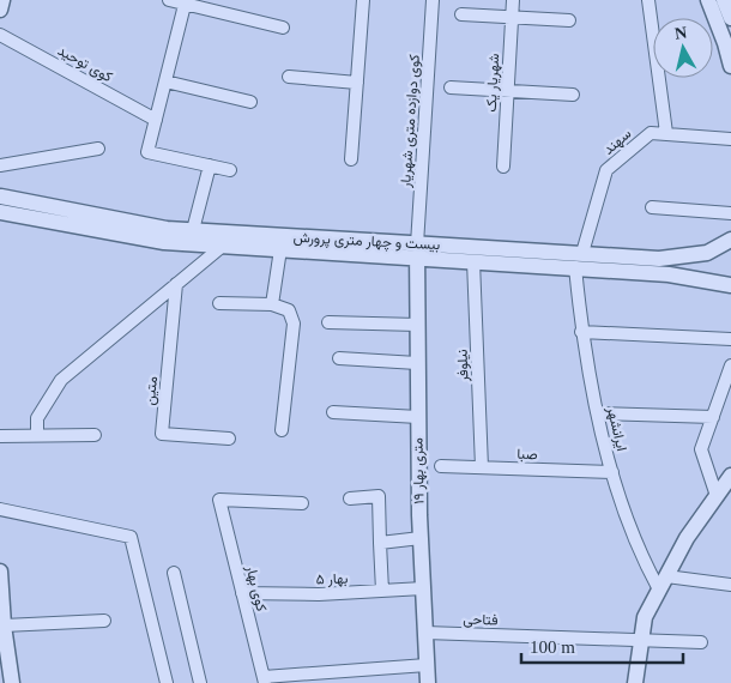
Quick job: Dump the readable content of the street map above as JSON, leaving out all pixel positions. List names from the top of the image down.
{
  "streets": {
    "street": [
      "کوی توحید",
      "شهریار یک",
      "کوی دوازده متری شهریار",
      "سهند",
      "بیست و چهار متری پرورش",
      "نیلوفر",
      "متین",
      "ایرانشهر",
      "صبا",
      "۱۹ متری بهار",
      "بهار ۵",
      "کوی بهار",
      "فتاحی"
    ]
  },
  "crossings": [
    ["کوی دوازده متری شهریار", "بیست و چهار متری پرورش"],
    ["کوی دوازده متری شهریار", "۱۹ متری بهار"],
    ["سهند", "بیست و چهار متری پرورش"],
    ["بیست و چهار متری پرورش", "نیلوفر"],
    ["بیست و چهار متری پرورش", "ایرانشهر"],
    ["بیست و چهار متری پرورش", "۱۹ متری بهار"],
    ["نیلوفر", "صبا"],
    ["ایرانشهر", "صبا"],
    ["۱۹ متری بهار", "بهار ۵"],
    ["۱۹ متری بهار", "فتاحی"],
    ["بهار ۵", "کوی بهار"]
  ],
  "scale_bar": "100 m",
  "north": "top"
}
